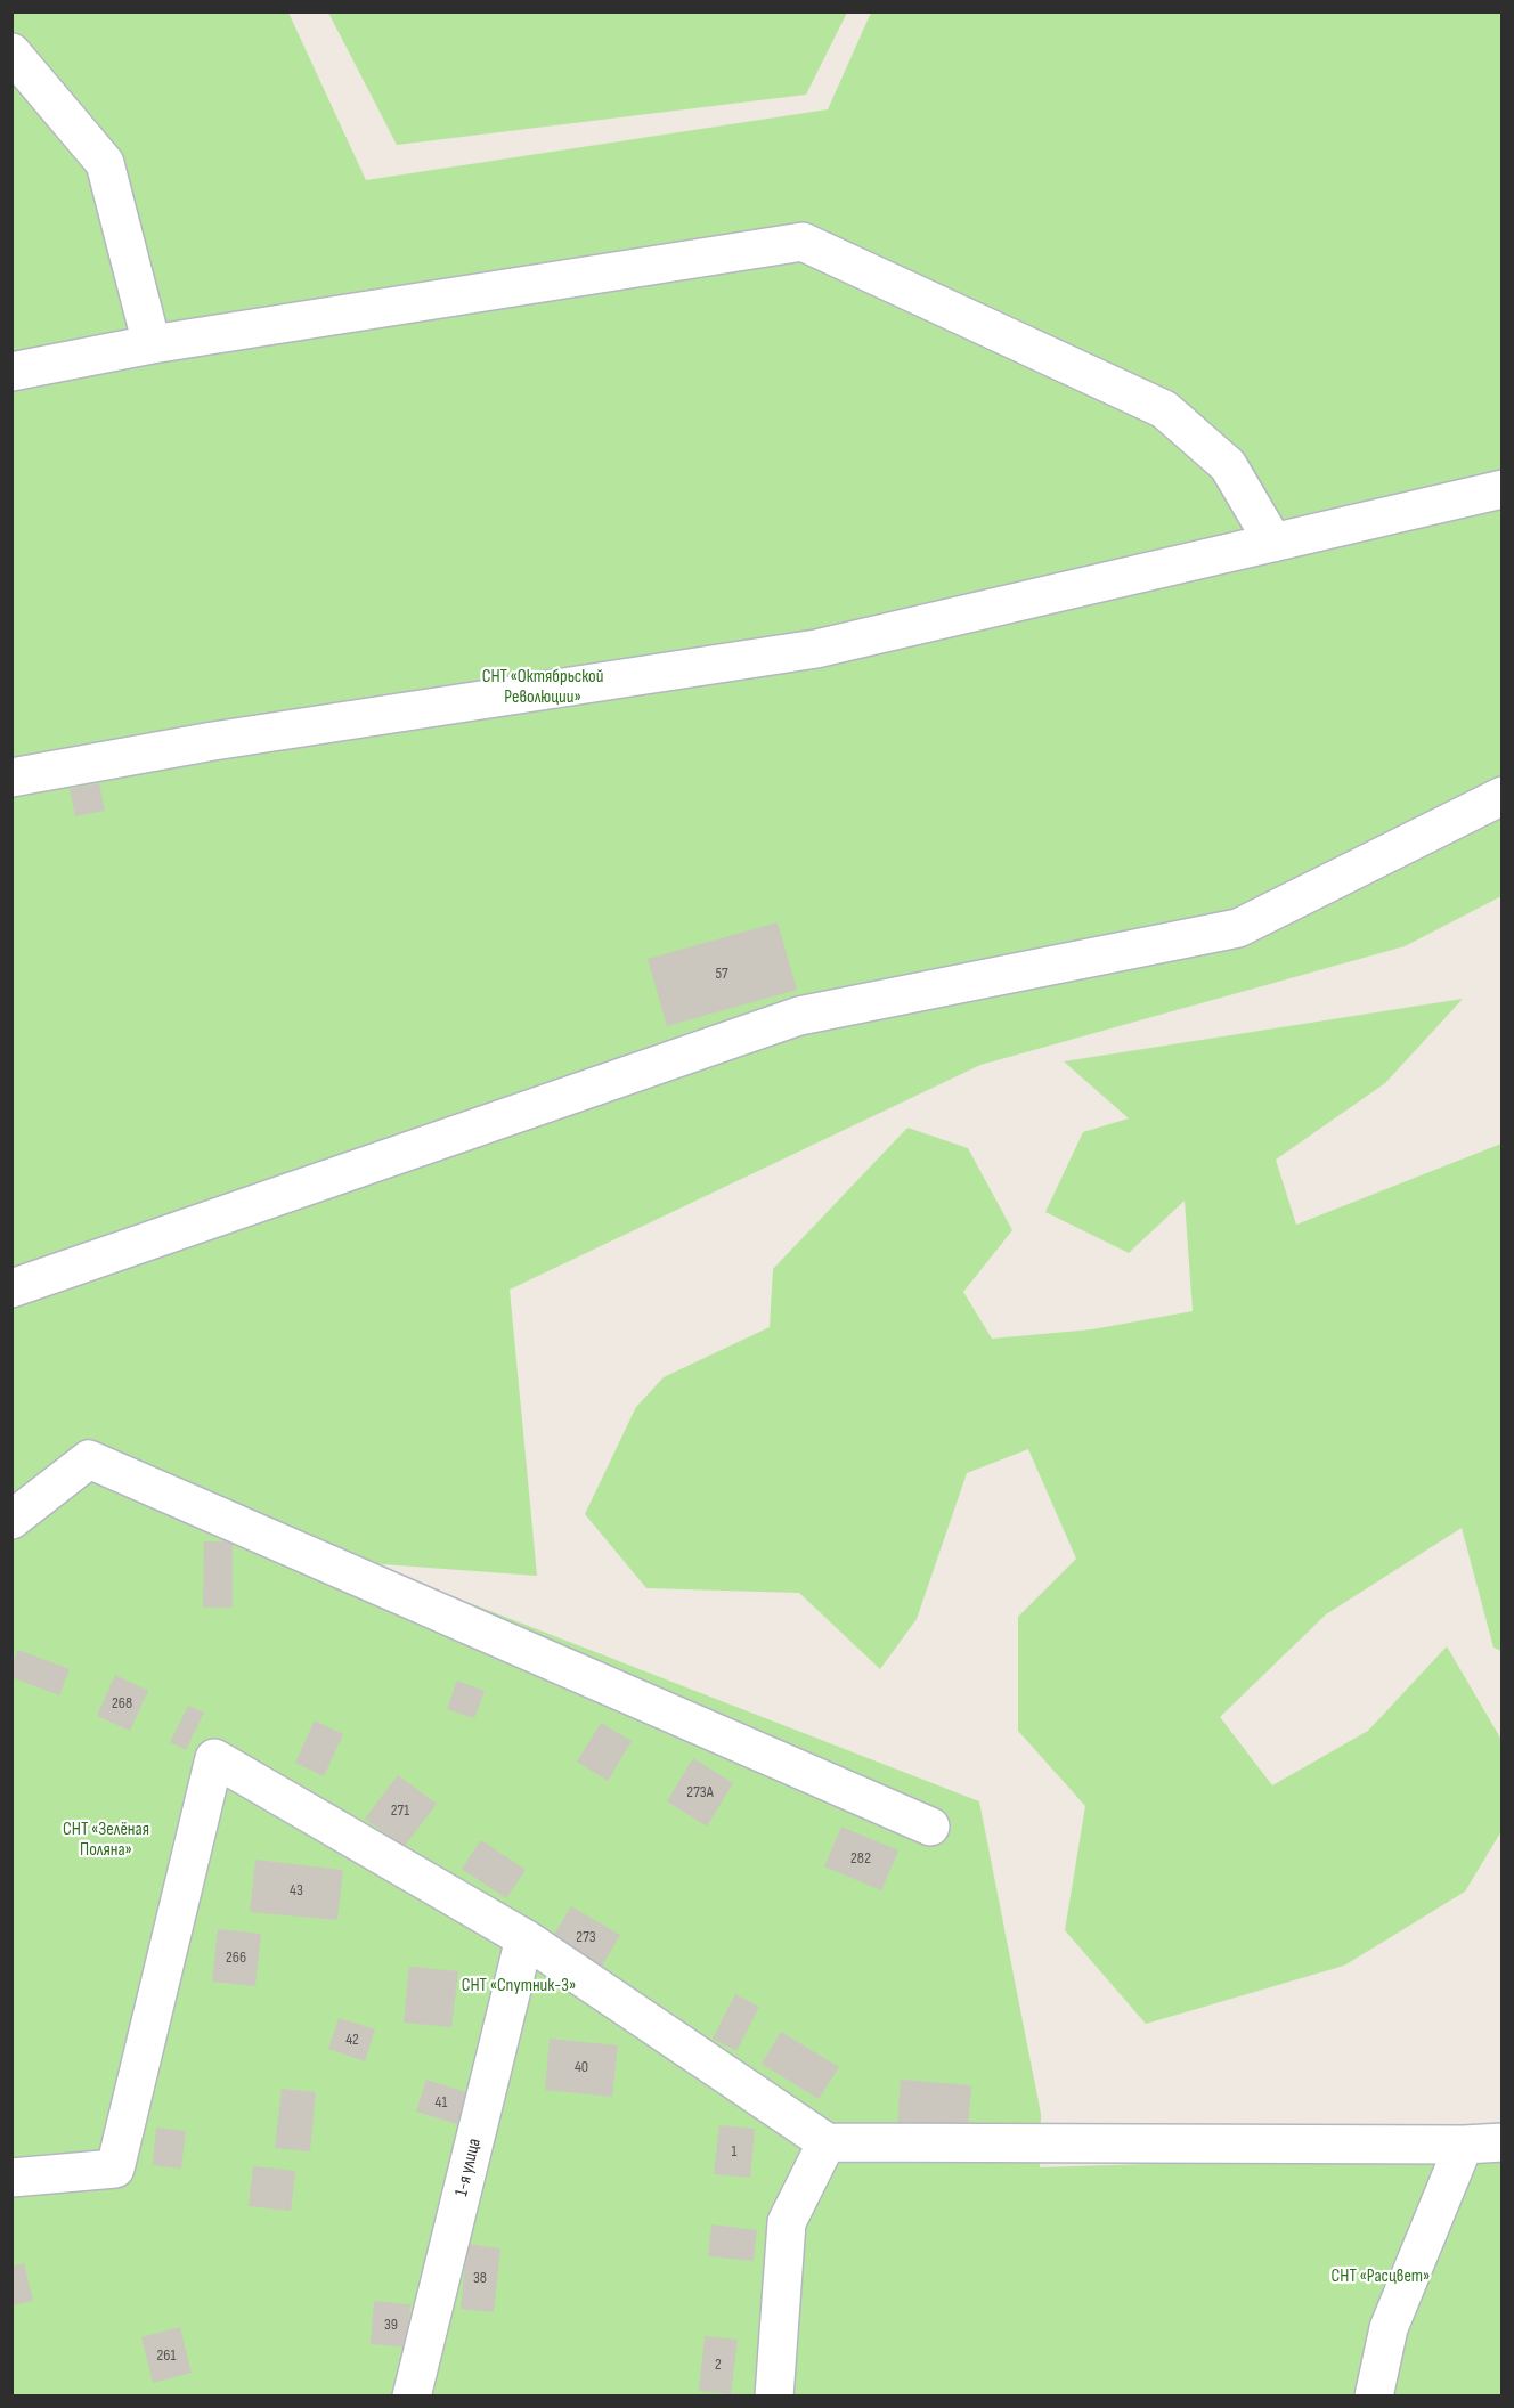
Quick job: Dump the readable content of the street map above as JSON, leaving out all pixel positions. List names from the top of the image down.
{
  "streets": {
    "street": ["1-я улица"]
  },
  "parks": [
    "СНТ «Октябрьской Революции»",
    "СНТ «Зелёная Поляна»",
    "СНТ «Спутник-3»",
    "СНТ «Расцвет»"
  ],
  "house_numbers": [
    "57",
    "268",
    "273А",
    "271",
    "282",
    "43",
    "273",
    "266",
    "42",
    "40",
    "41",
    "1",
    "38",
    "39",
    "261",
    "2"
  ]
}
